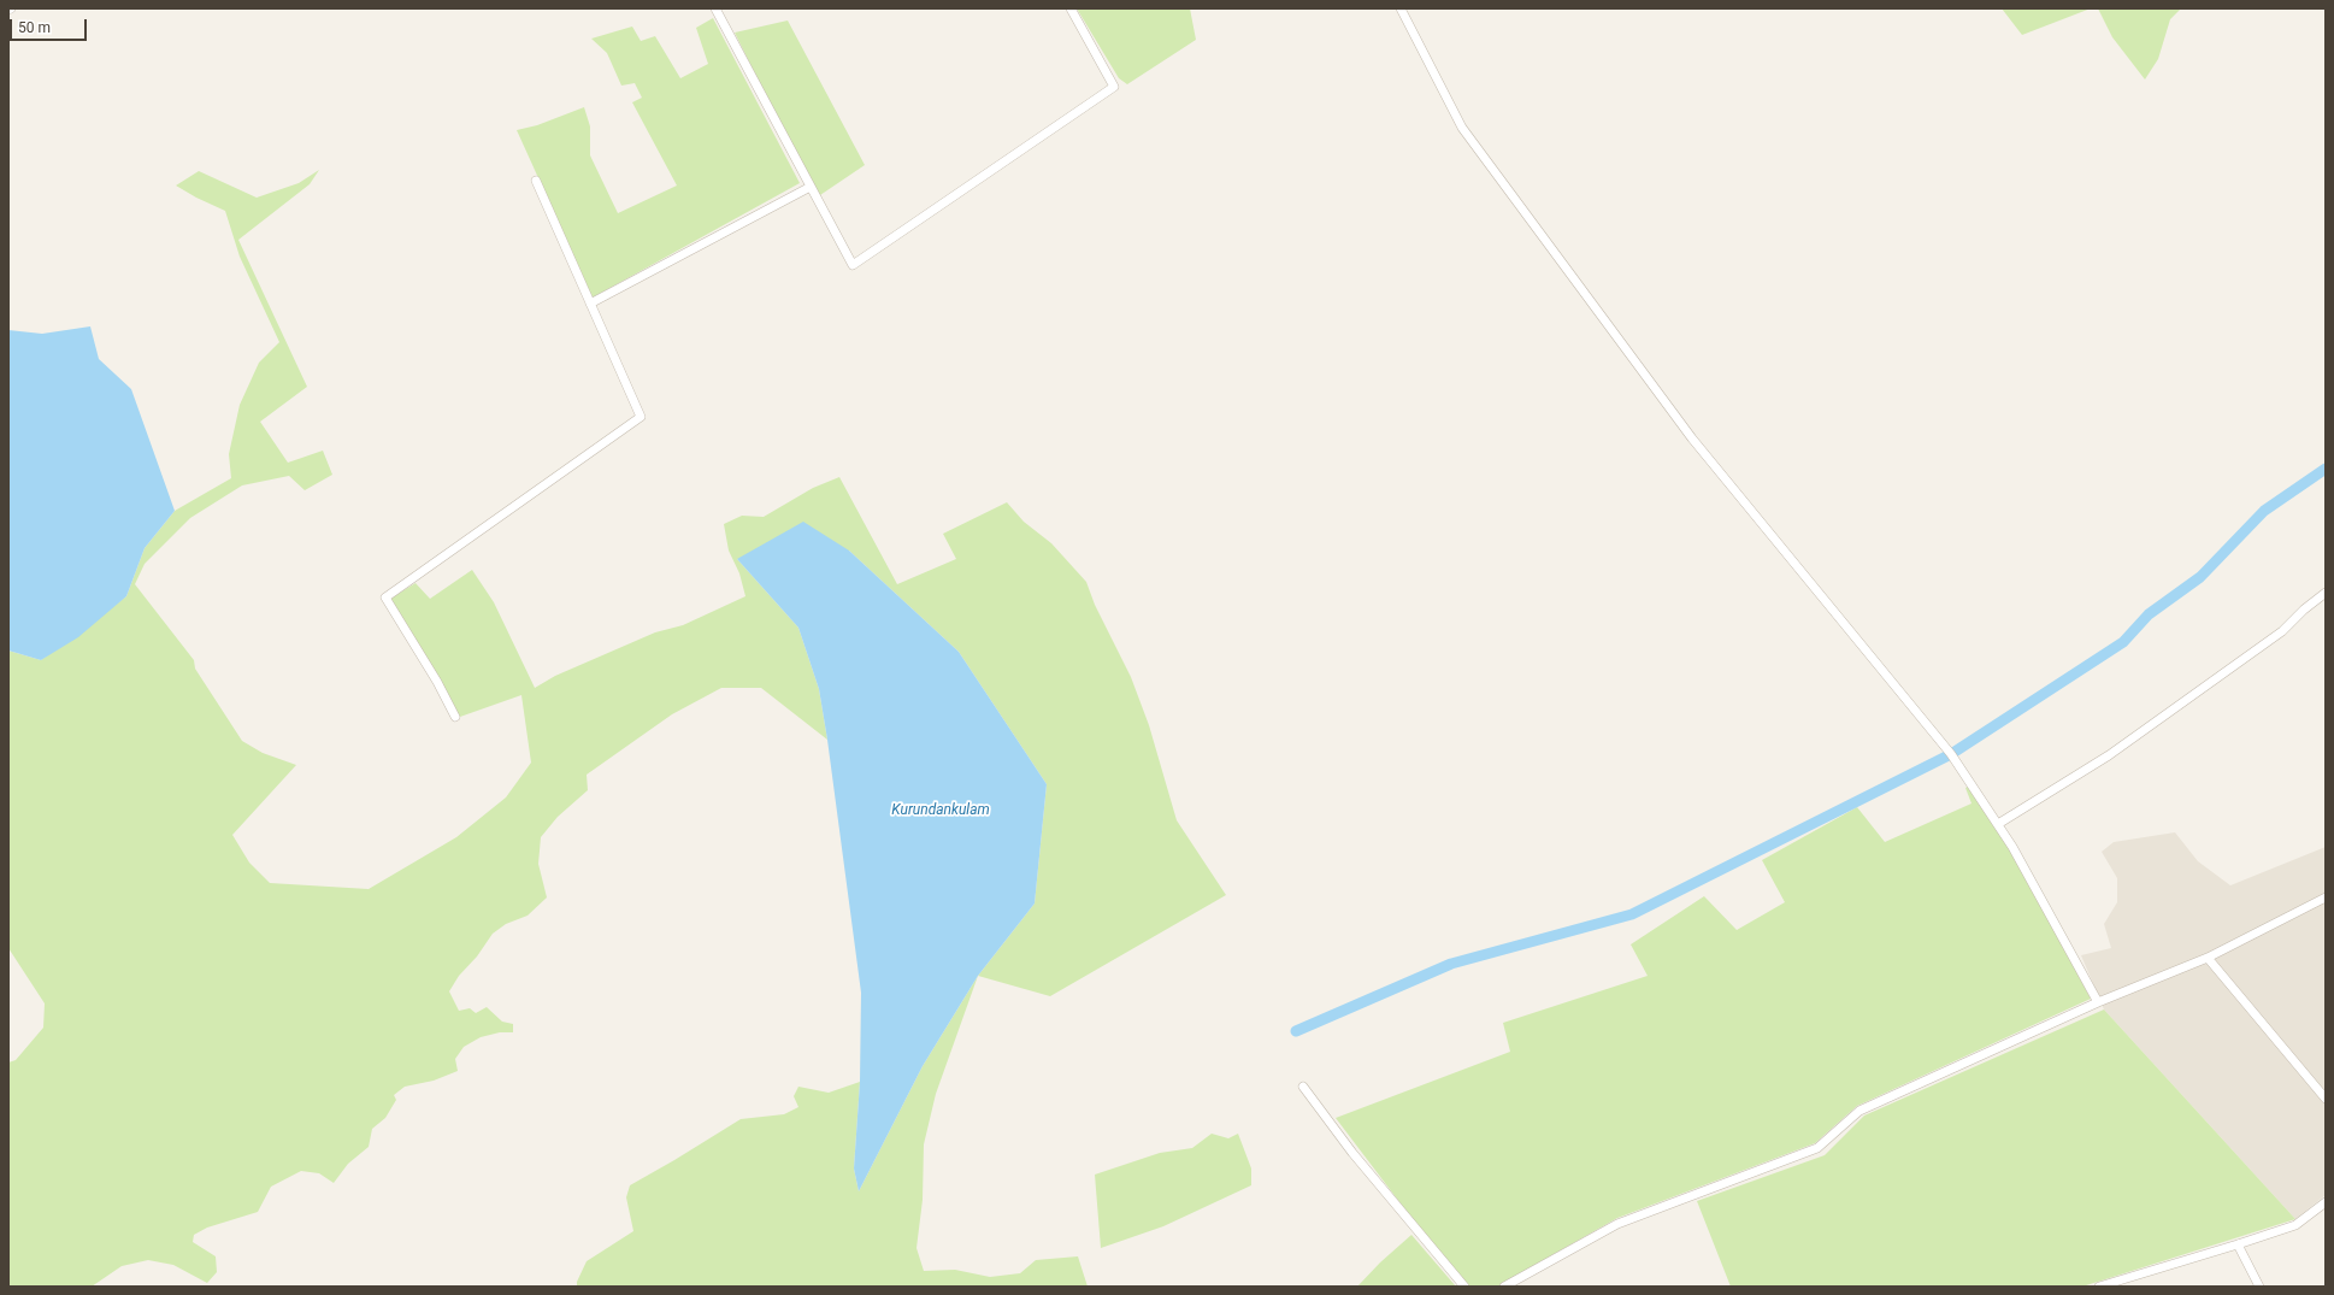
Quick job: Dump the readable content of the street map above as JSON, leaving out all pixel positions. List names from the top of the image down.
{
  "water": ["Kurundankulam"],
  "scale_bar": "50 m"
}
